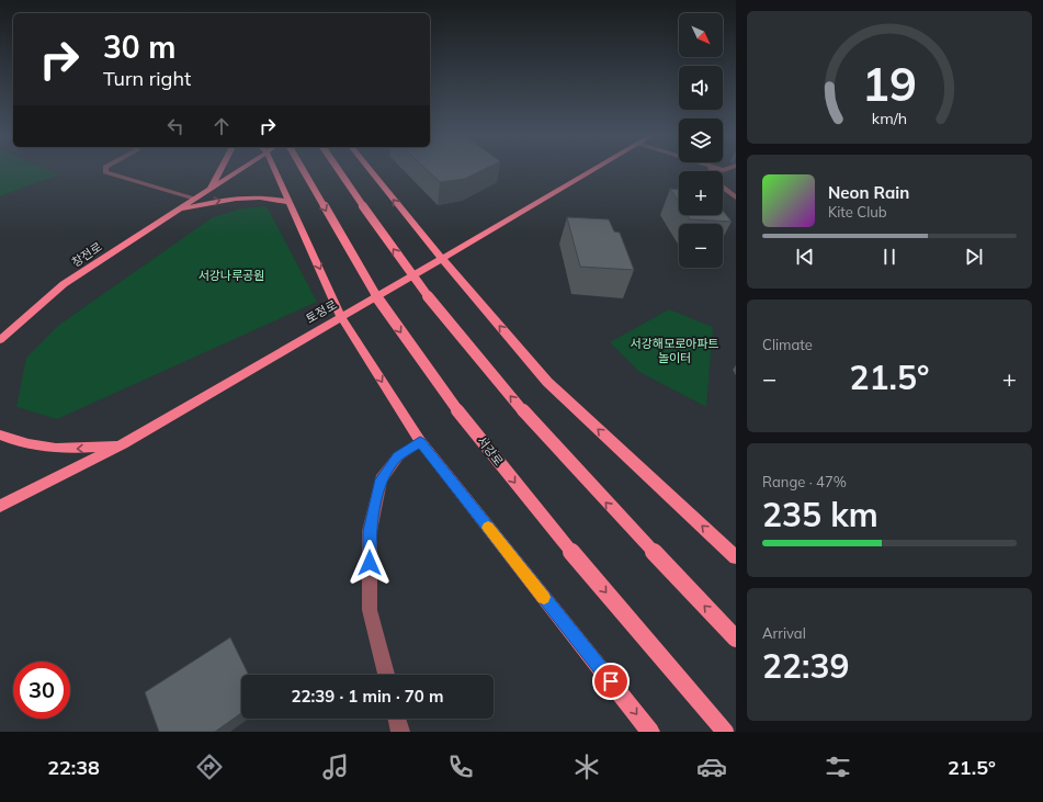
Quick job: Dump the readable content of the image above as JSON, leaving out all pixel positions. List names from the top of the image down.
{
  "streets": {
    "main road": ["창전로", "토정로", "서강로"]
  },
  "parks": ["서강나루공원", "서강해모로아파트 놀이터"],
  "north": "bottom right",
  "page": {
    "map_buttons": ["+", "−"],
    "turn": ["30 m", "Turn right"],
    "song": ["Neon Rain", "Kite Club"],
    "tile": [
      "Climate",
      ["Range · 47%", "235 km"],
      ["Arrival", "22:39"]
    ],
    "heat": ["−", "21.5°", "+"],
    "limit": "30",
    "trip": "22:39 · 1 min · 70 m",
    "tabs": ["22:38", "21.5°"],
    "gauge": ["19", "km/h"]
  }
}
